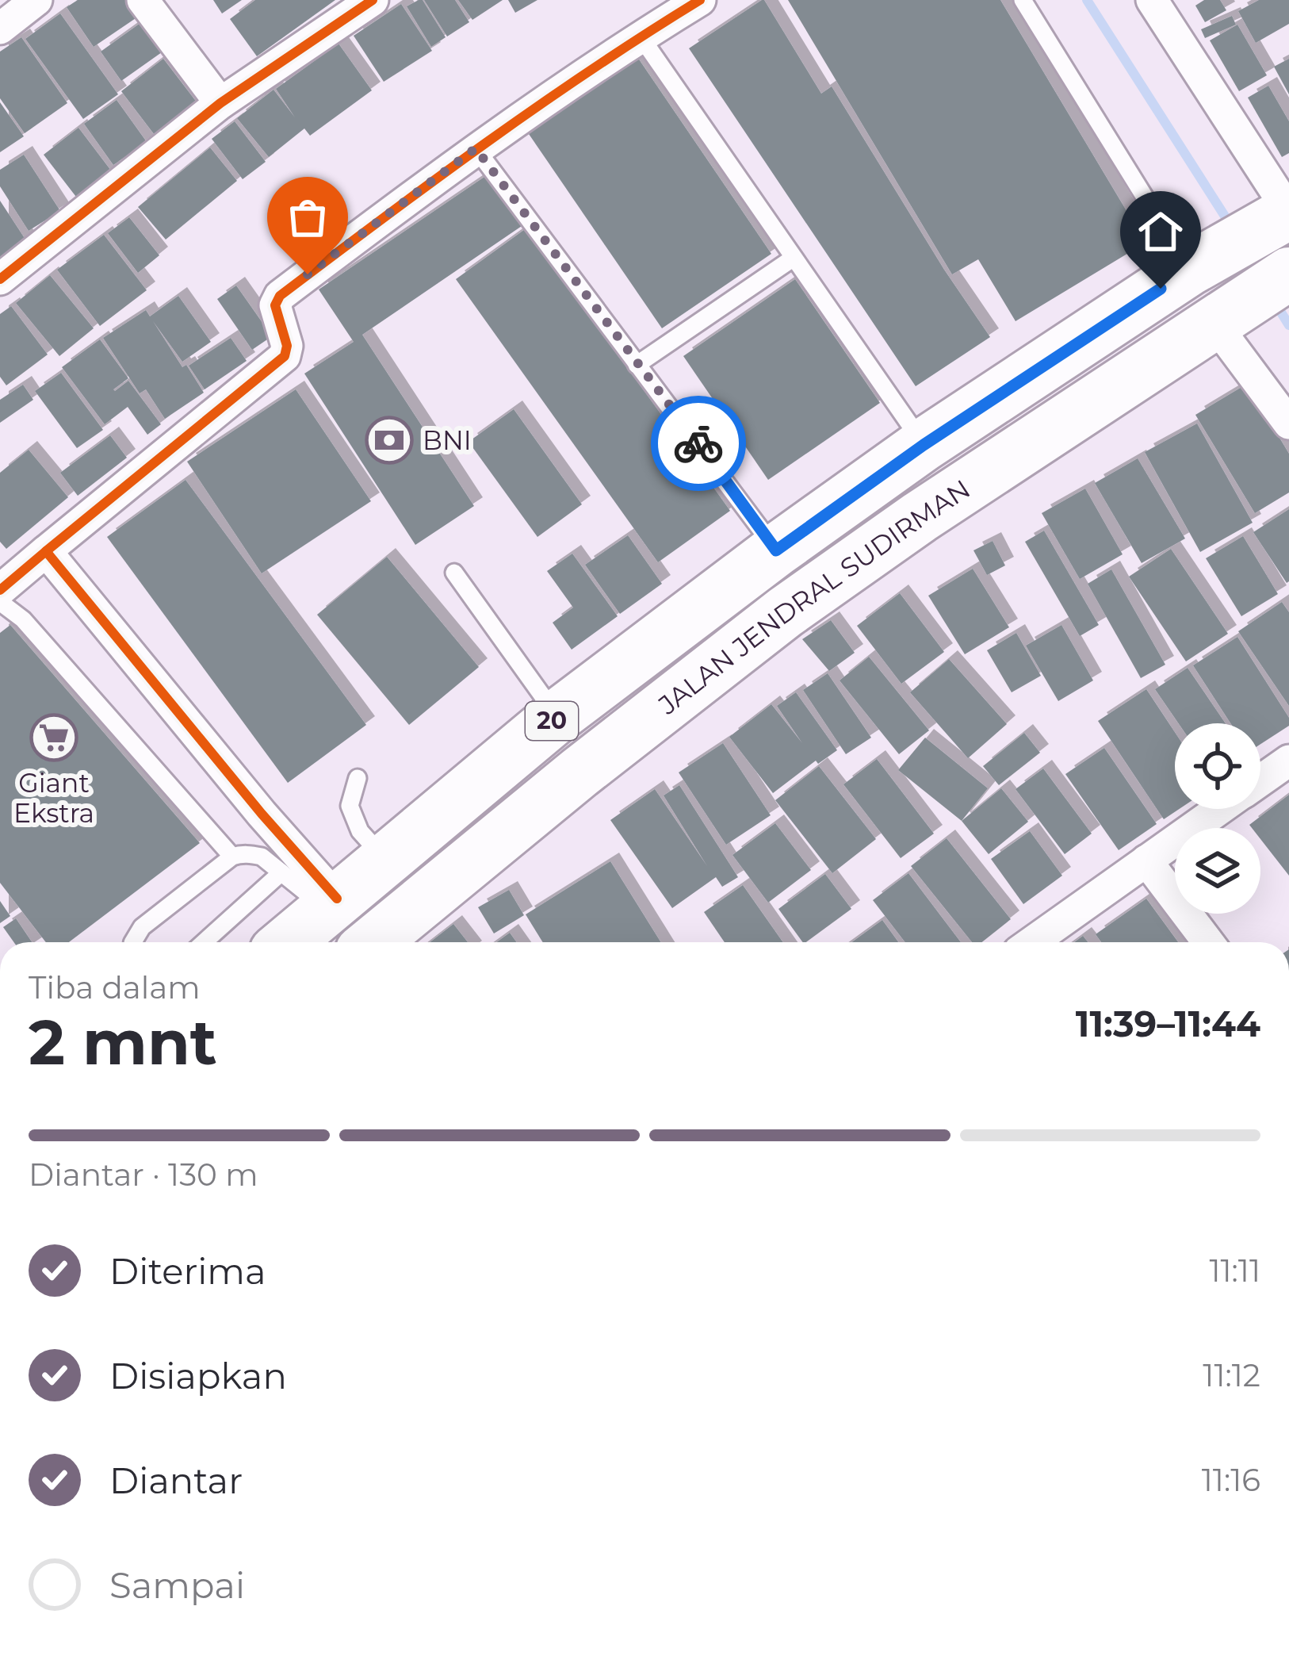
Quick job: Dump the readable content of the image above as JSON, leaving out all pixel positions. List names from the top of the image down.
{
  "streets": {
    "highway": ["JALAN JENDRAL SUDIRMAN", "20"]
  },
  "places": {
    "bank": ["BNI"],
    "supermarket": ["Giant Ekstra"]
  },
  "page": {
    "heading": ["2 mnt", "Tiba dalam", "11:39–11:44"],
    "bar": "Diantar · 130 m",
    "list": [
      ["Diterima", "11:11"],
      ["Disiapkan", "11:12"],
      ["Diantar", "11:16"],
      "Sampai"
    ]
  }
}
